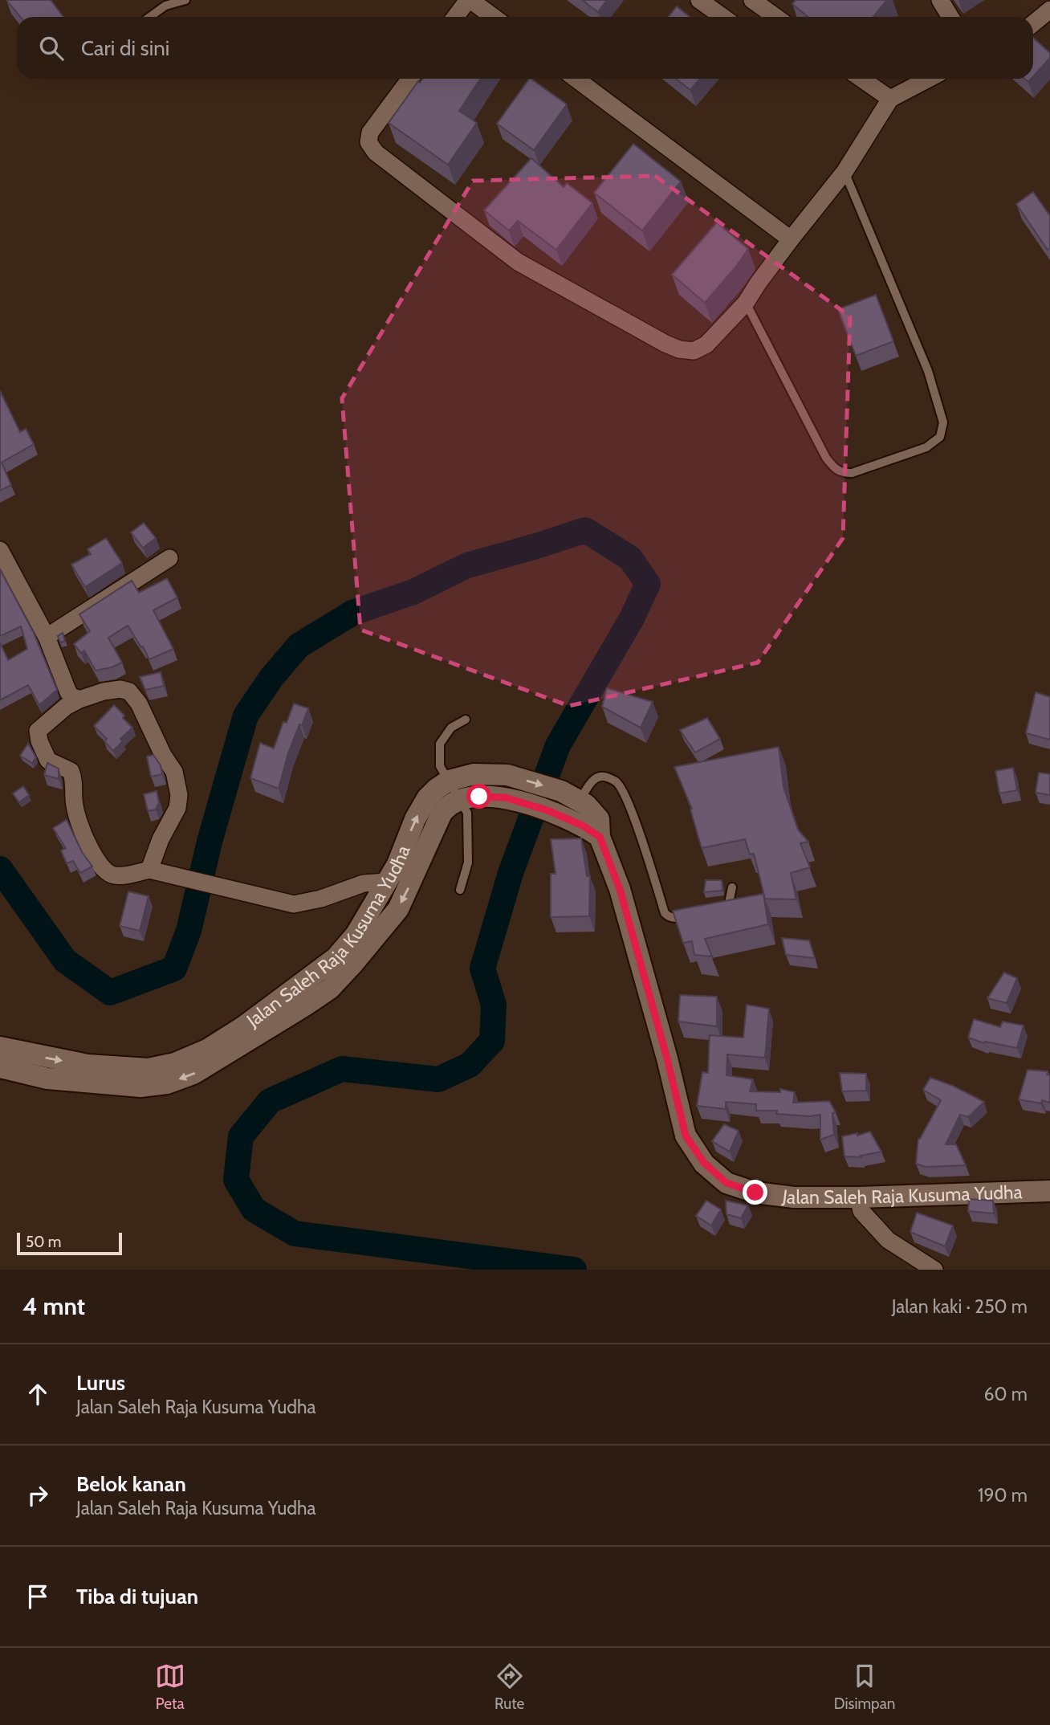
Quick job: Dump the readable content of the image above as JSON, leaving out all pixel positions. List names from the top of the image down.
{
  "streets": {
    "street": ["Jalan Saleh Raja Kusuma Yudha"]
  },
  "scale_bar": "50 m",
  "page": {
    "search": "Cari di sini",
    "scale": "50 m",
    "heading": ["4 mnt", "Jalan kaki · 250 m"],
    "list": [
      ["Lurus", "Jalan Saleh Raja Kusuma Yudha", "60 m"],
      ["Belok kanan", "Jalan Saleh Raja Kusuma Yudha", "190 m"],
      "Tiba di tujuan"
    ],
    "nav": ["Peta", "Rute", "Disimpan"]
  }
}
